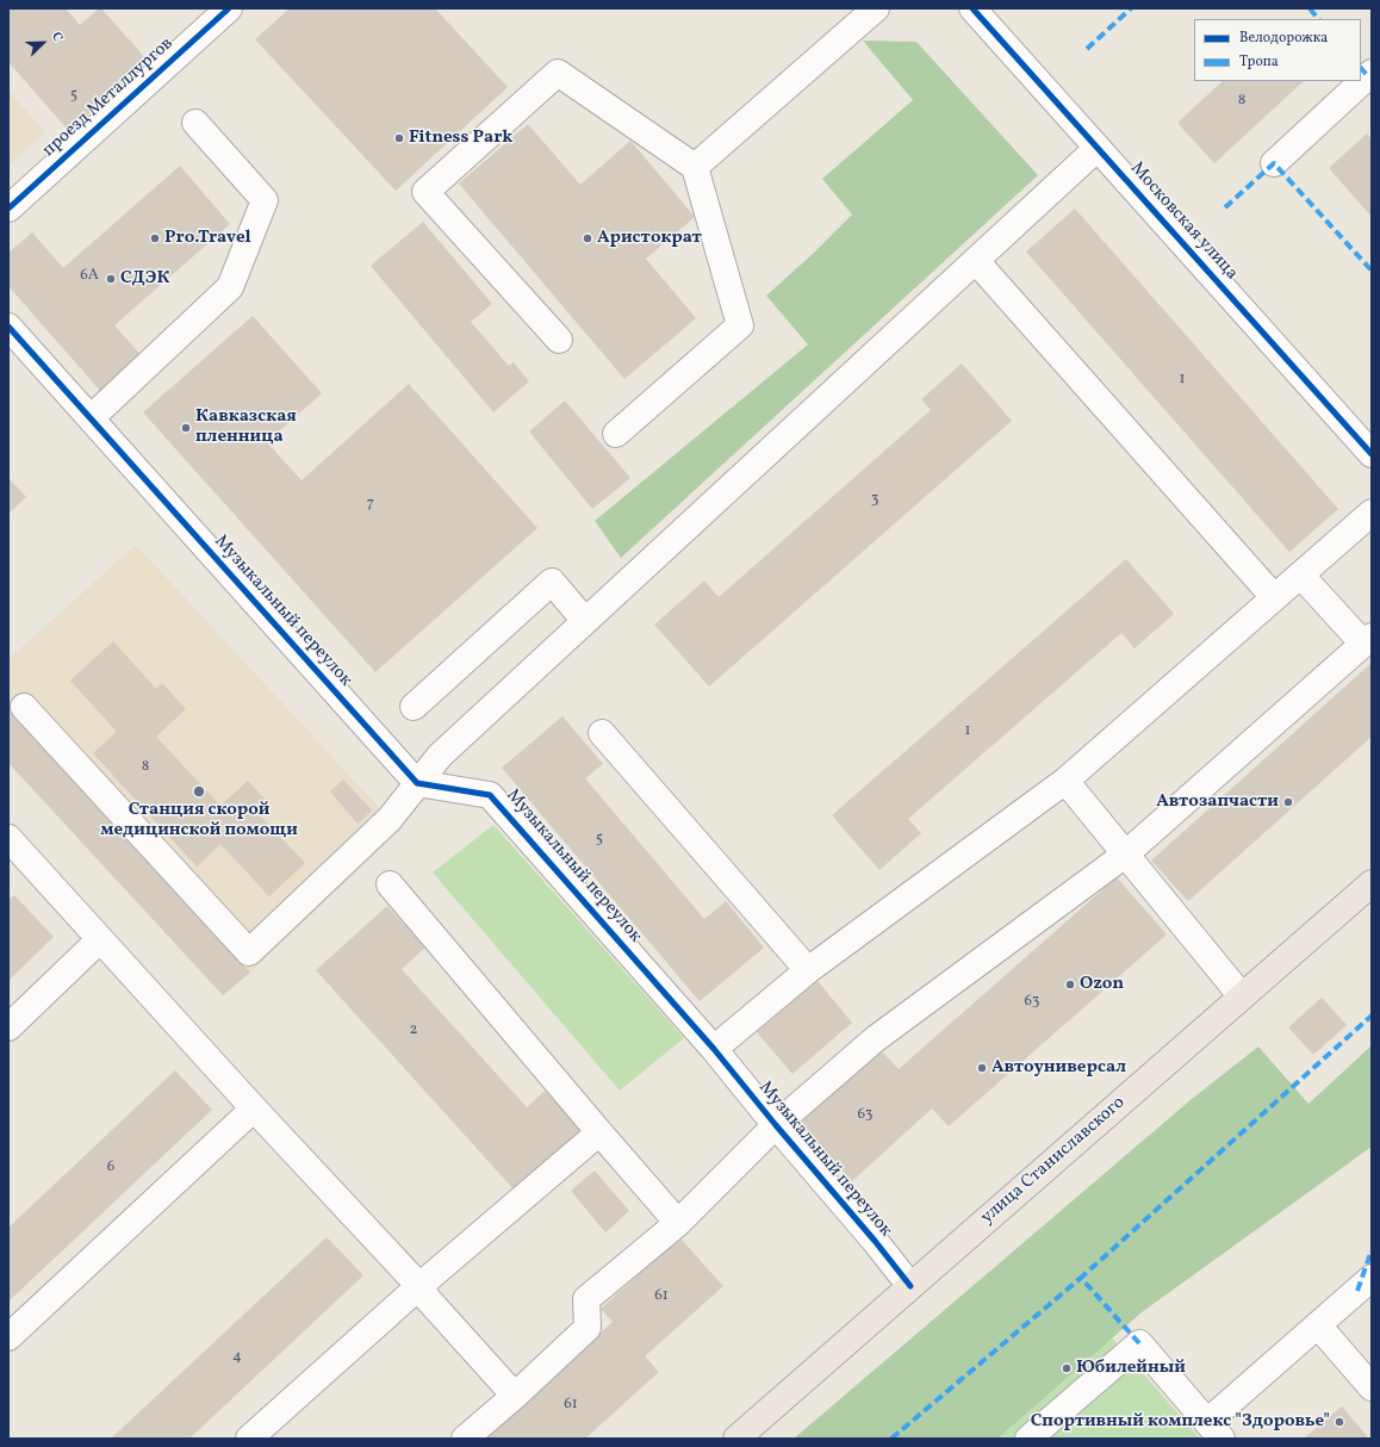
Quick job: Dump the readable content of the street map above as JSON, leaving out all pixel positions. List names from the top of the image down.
{
  "streets": {
    "main road": ["улица Станиславского"],
    "street": ["проезд Металлургов", "Московская улица", "Музыкальный переулок"]
  },
  "crossings": [
    ["Музыкальный переулок", "улица Станиславского"]
  ],
  "places": [
    "Fitness Park",
    "Pro.Travel",
    "Аристократ",
    "СДЭК",
    "Кавказская пленница",
    "Станция скорой медицинской помощи",
    "Автозапчасти",
    "Ozon",
    "Автоуниверсал",
    "Юбилейный",
    "Спортивный комплекс \"Здоровье\""
  ],
  "house_numbers": [
    "5",
    "8",
    "6А",
    "1",
    "3",
    "7",
    "1",
    "8",
    "5",
    "63",
    "2",
    "63",
    "6",
    "61",
    "4",
    "61"
  ],
  "legend": ["Велодорожка", "Тропа"],
  "north": "top right"
}
